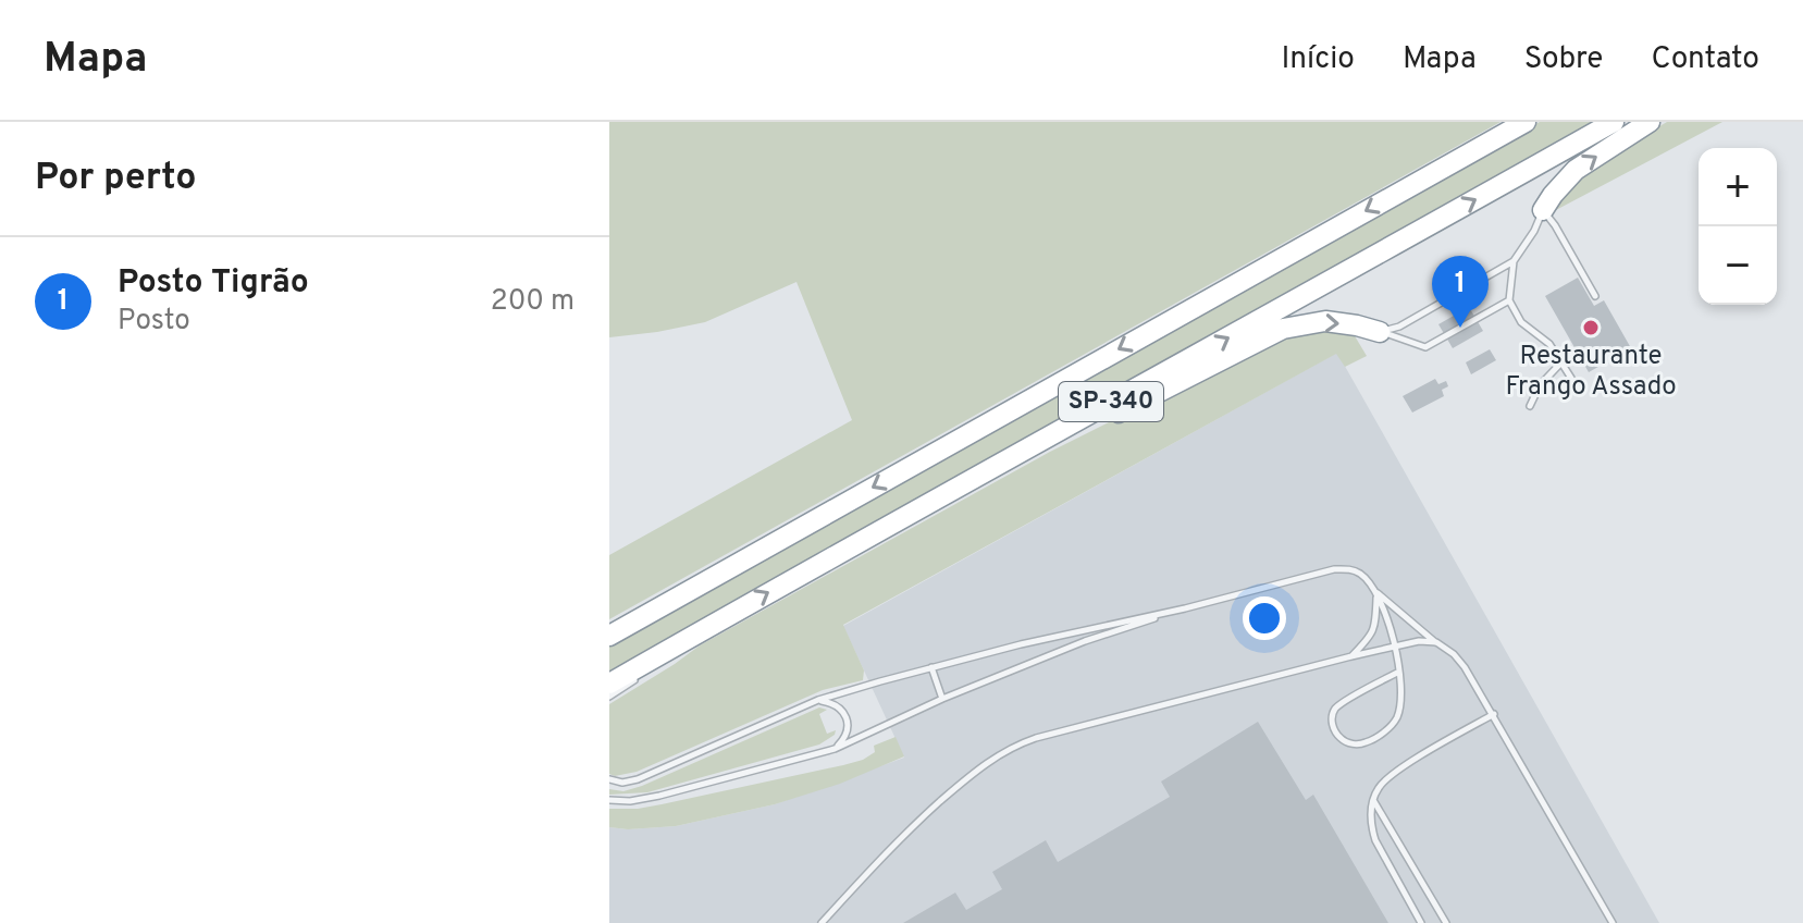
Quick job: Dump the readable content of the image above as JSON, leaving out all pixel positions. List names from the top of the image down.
{
  "streets": {
    "highway": ["SP-340"]
  },
  "places": ["Restaurante Frango Assado"],
  "page": {
    "header": "Mapa",
    "nav": [
      "Início",
      "Mapa",
      "Sobre",
      "Contato"
    ],
    "heading": "Por perto",
    "map_buttons": ["+", "−"],
    "list": [
      {
        "mark": "1",
        "name": "Posto Tigrão",
        "note": "Posto",
        "value": "200 m"
      }
    ],
    "pins": "1"
  }
}
